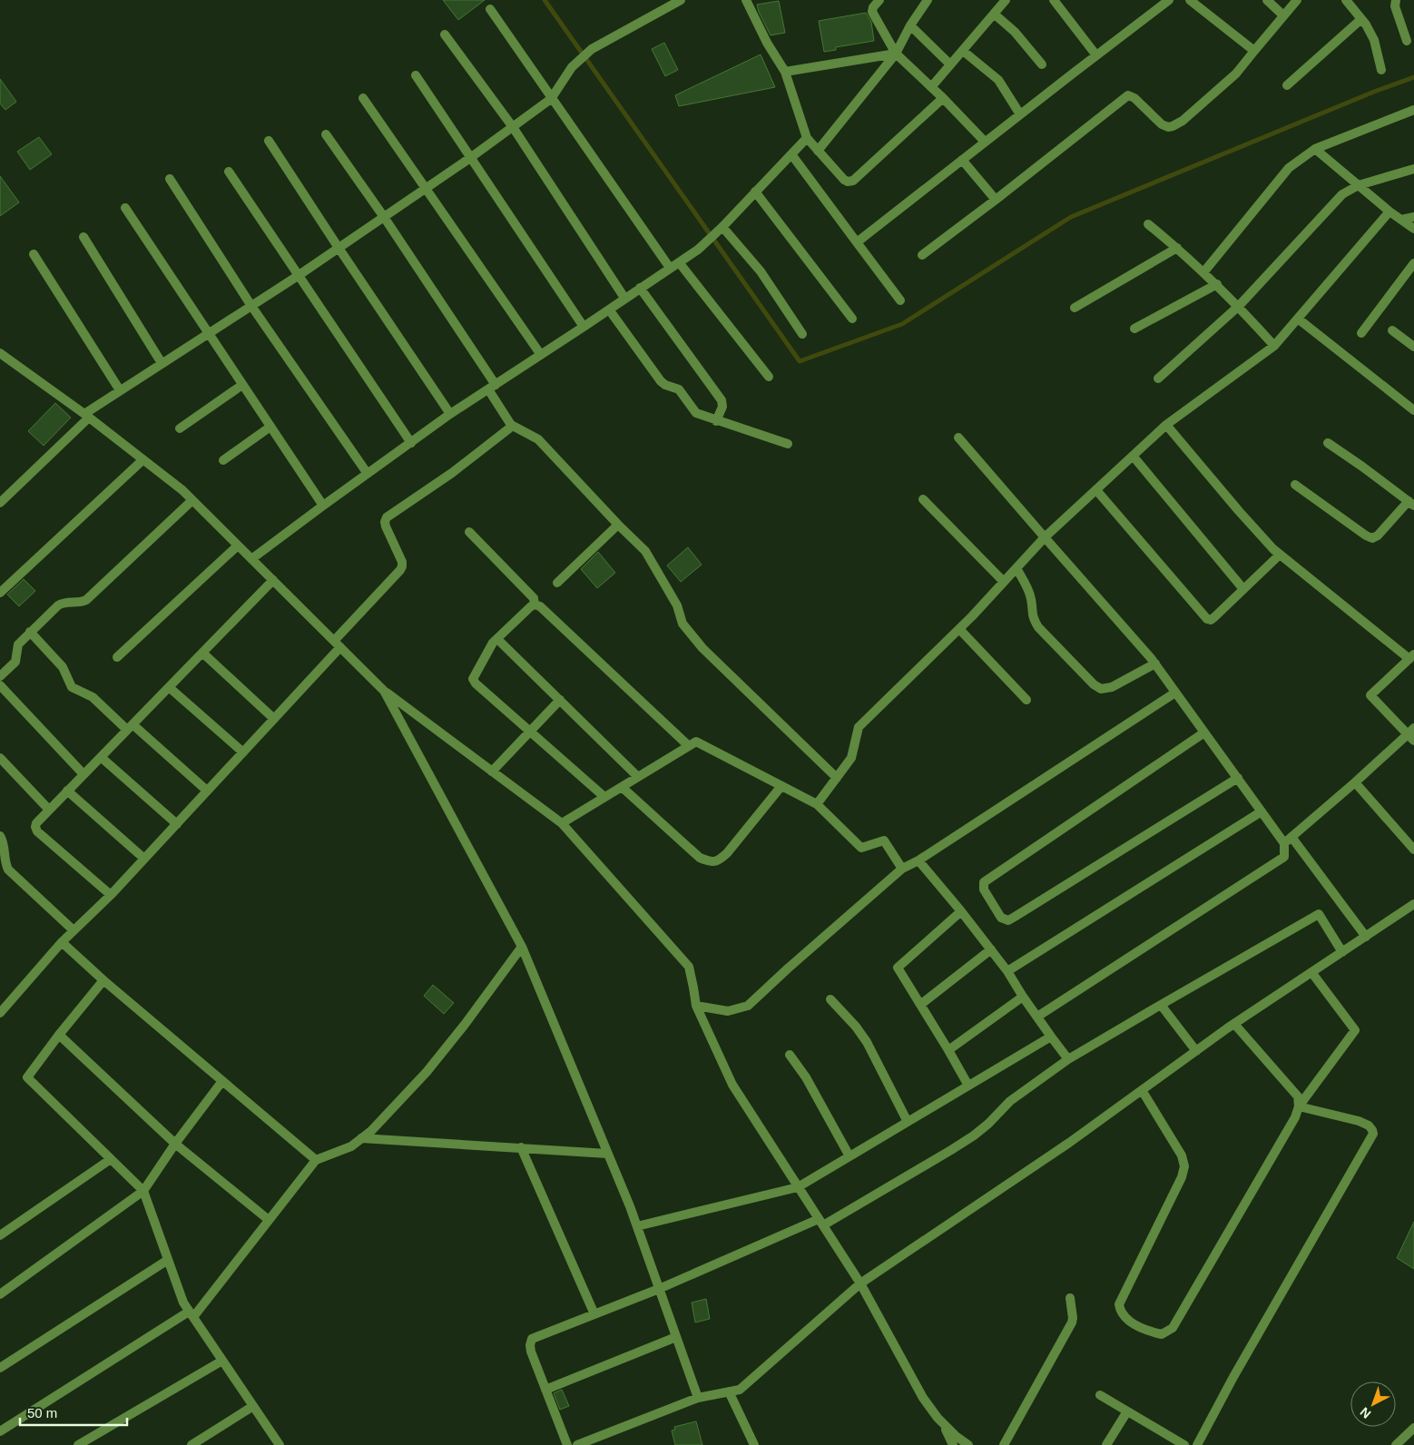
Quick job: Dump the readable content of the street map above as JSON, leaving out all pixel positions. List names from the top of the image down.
{
  "scale_bar": "50 m",
  "north": "bottom left"
}
